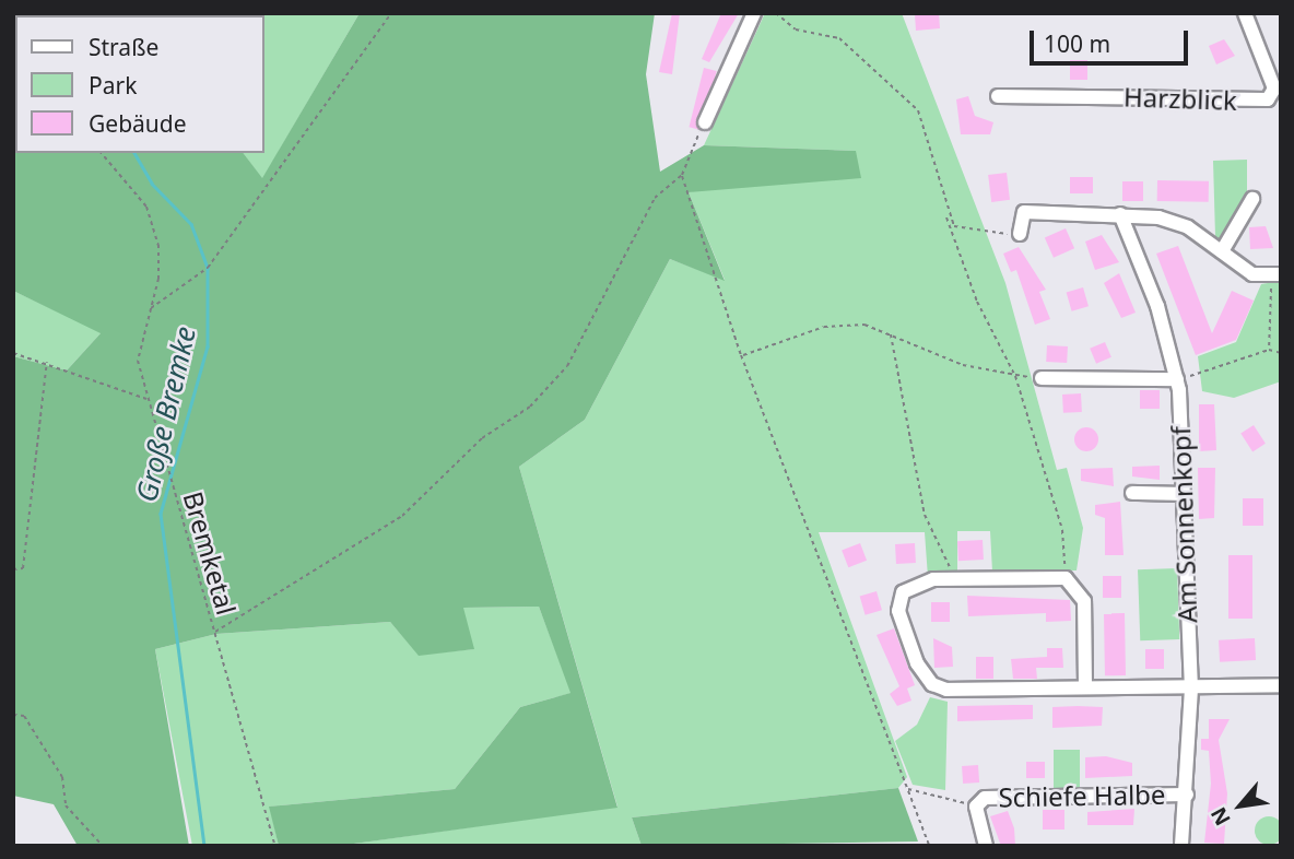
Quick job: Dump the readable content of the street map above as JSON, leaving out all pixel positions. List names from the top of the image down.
{
  "streets": {
    "street": ["Harzblick", "Am Sonnenkopf", "Schiefe Halbe"],
    "path": ["Bremketal"]
  },
  "crossings": [
    ["Am Sonnenkopf", "Schiefe Halbe"]
  ],
  "water": ["Große Bremke"],
  "legend": ["Straße", "Park", "Gebäude"],
  "scale_bar": "100 m",
  "north": "bottom left"
}
